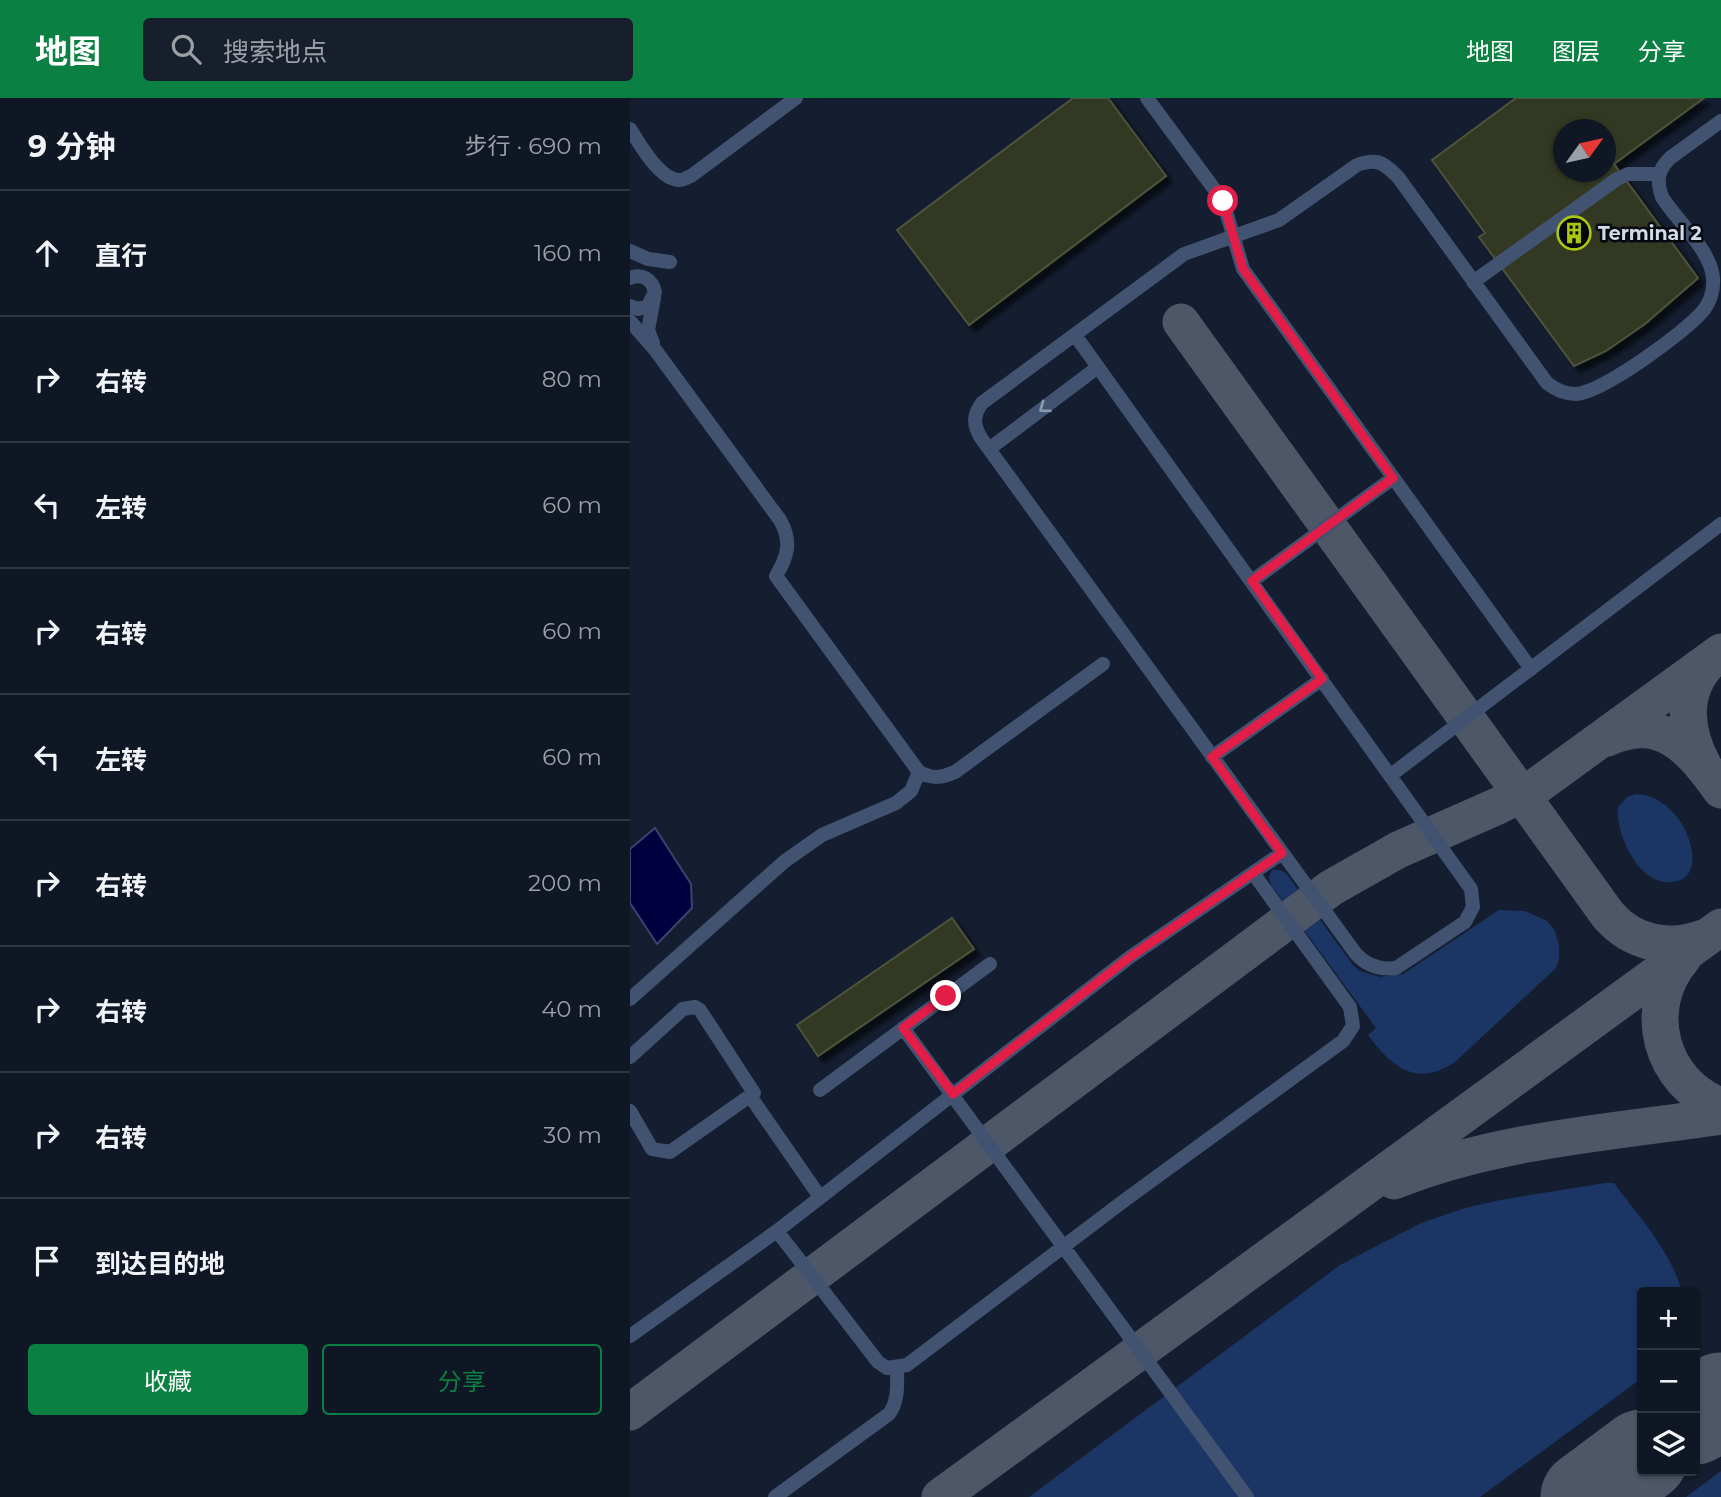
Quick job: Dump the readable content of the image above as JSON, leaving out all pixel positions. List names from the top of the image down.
{
  "places": {
    "building": ["Terminal 2"]
  },
  "north": "top right",
  "page": {
    "header": "地图",
    "search": "搜索地点",
    "nav": ["地图", "图层", "分享"],
    "heading": ["9 分钟", "步行 · 690 m"],
    "list": [
      ["直行", "160 m"],
      ["右转", "80 m"],
      ["左转", "60 m"],
      ["右转", "60 m"],
      ["左转", "60 m"],
      ["右转", "200 m"],
      ["右转", "40 m"],
      ["右转", "30 m"],
      "到达目的地"
    ],
    "map_buttons": ["+", "−"],
    "buttons": ["收藏", "分享"]
  }
}
